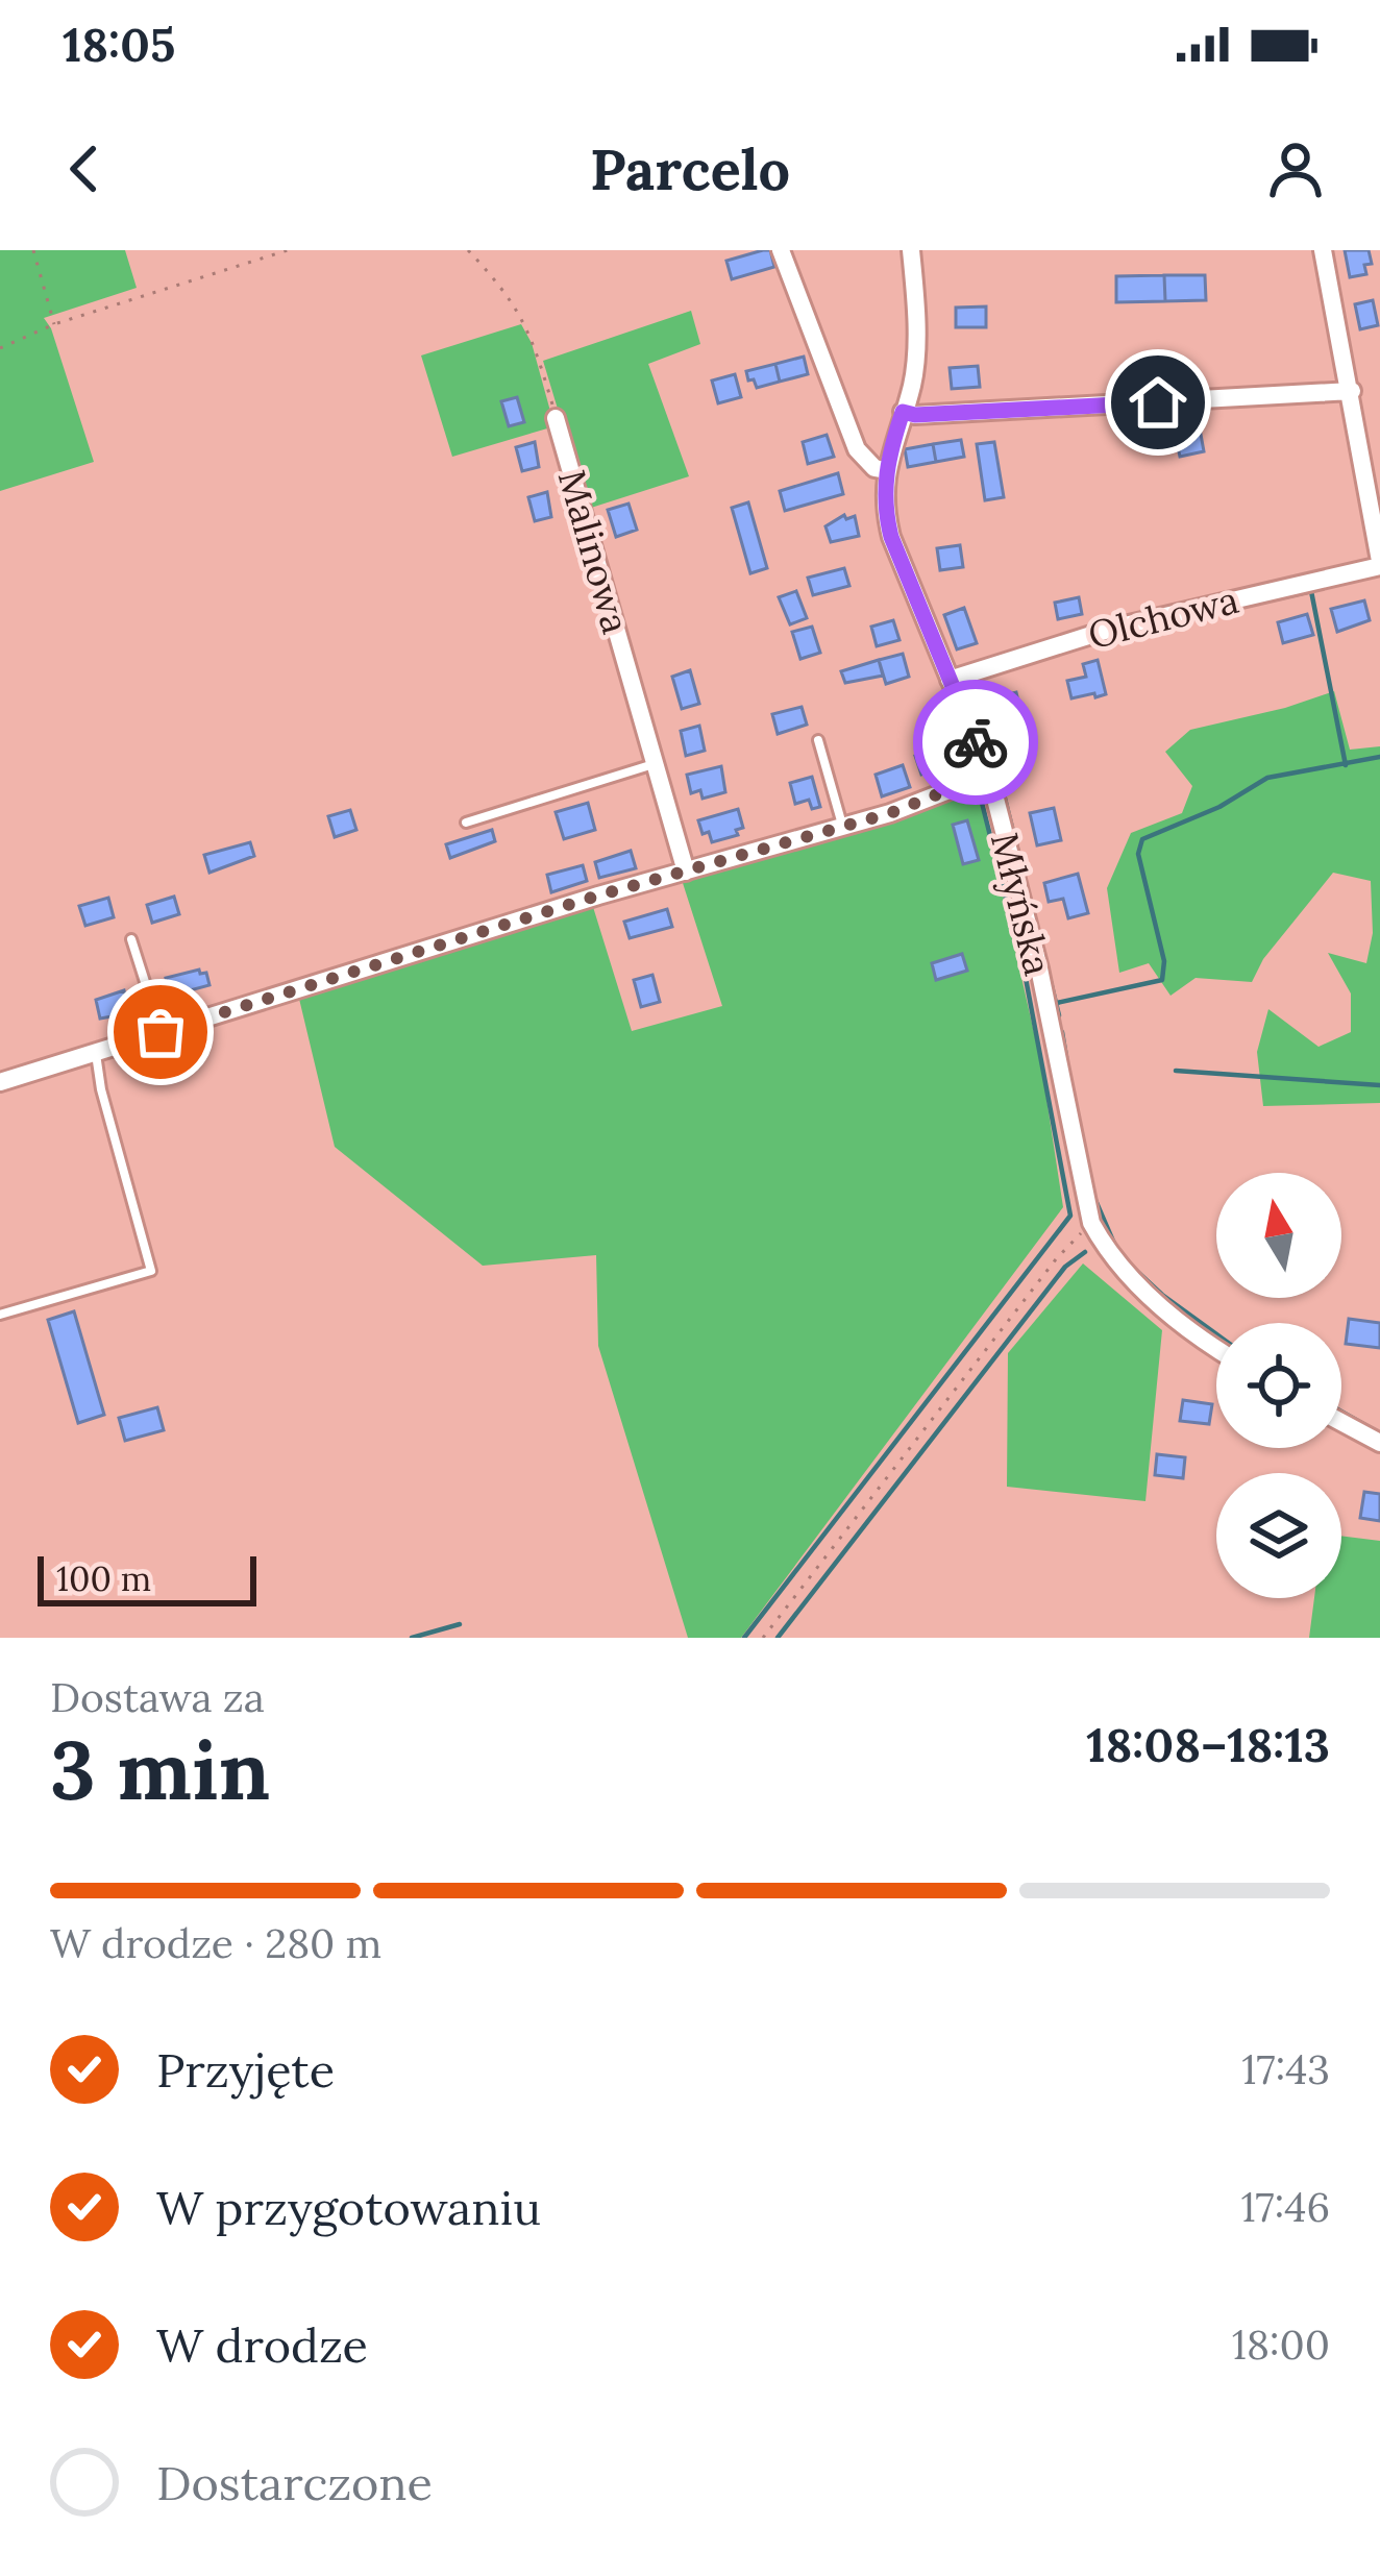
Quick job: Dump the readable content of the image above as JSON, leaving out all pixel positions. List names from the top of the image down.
{
  "streets": {
    "street": ["Malinowa", "Olchowa", "Młyńska"]
  },
  "crossings": [
    ["Olchowa", "Młyńska"]
  ],
  "scale_bar": "100 m",
  "north": "top",
  "page": {
    "status": "18:05",
    "header": "Parcelo",
    "scale": "100 m",
    "heading": ["3 min", "Dostawa za", "18:08–18:13"],
    "bar": "W drodze · 280 m",
    "list": [
      ["Przyjęte", "17:43"],
      ["W przygotowaniu", "17:46"],
      ["W drodze", "18:00"],
      "Dostarczone"
    ]
  }
}
